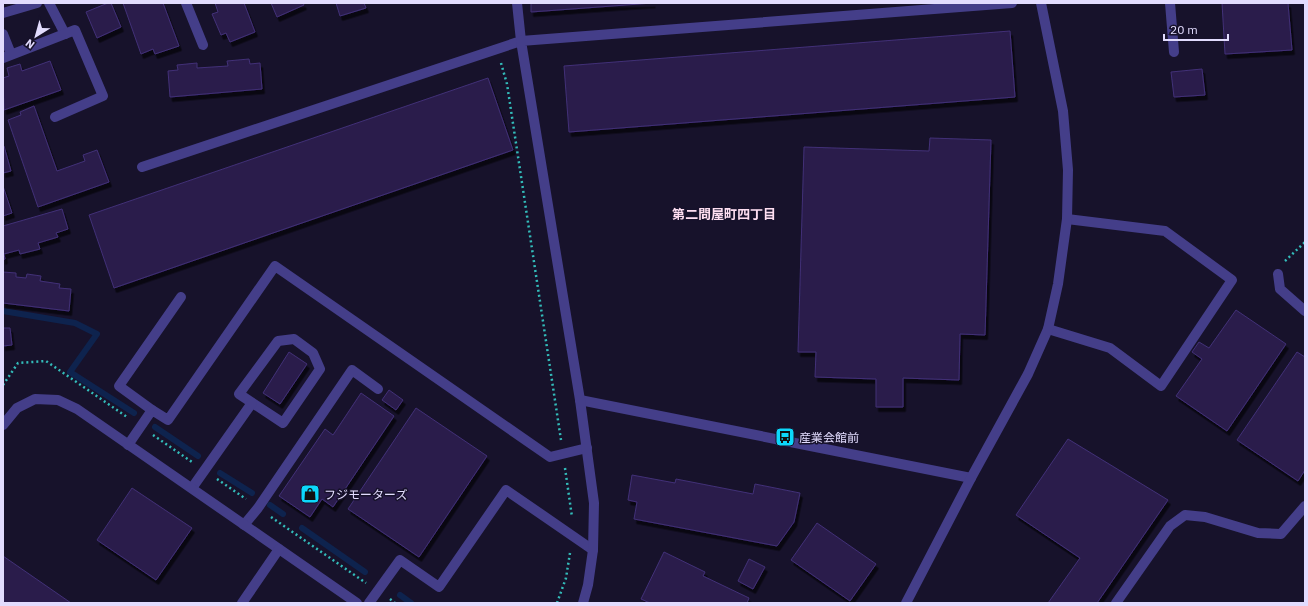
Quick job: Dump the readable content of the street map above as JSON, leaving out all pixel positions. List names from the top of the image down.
{
  "districts": ["第二問屋町四丁目"],
  "places": {
    "bus stop": ["産業会館前"],
    "shop": ["フジモーターズ"]
  },
  "scale_bar": "20 m",
  "north": "bottom left"
}
